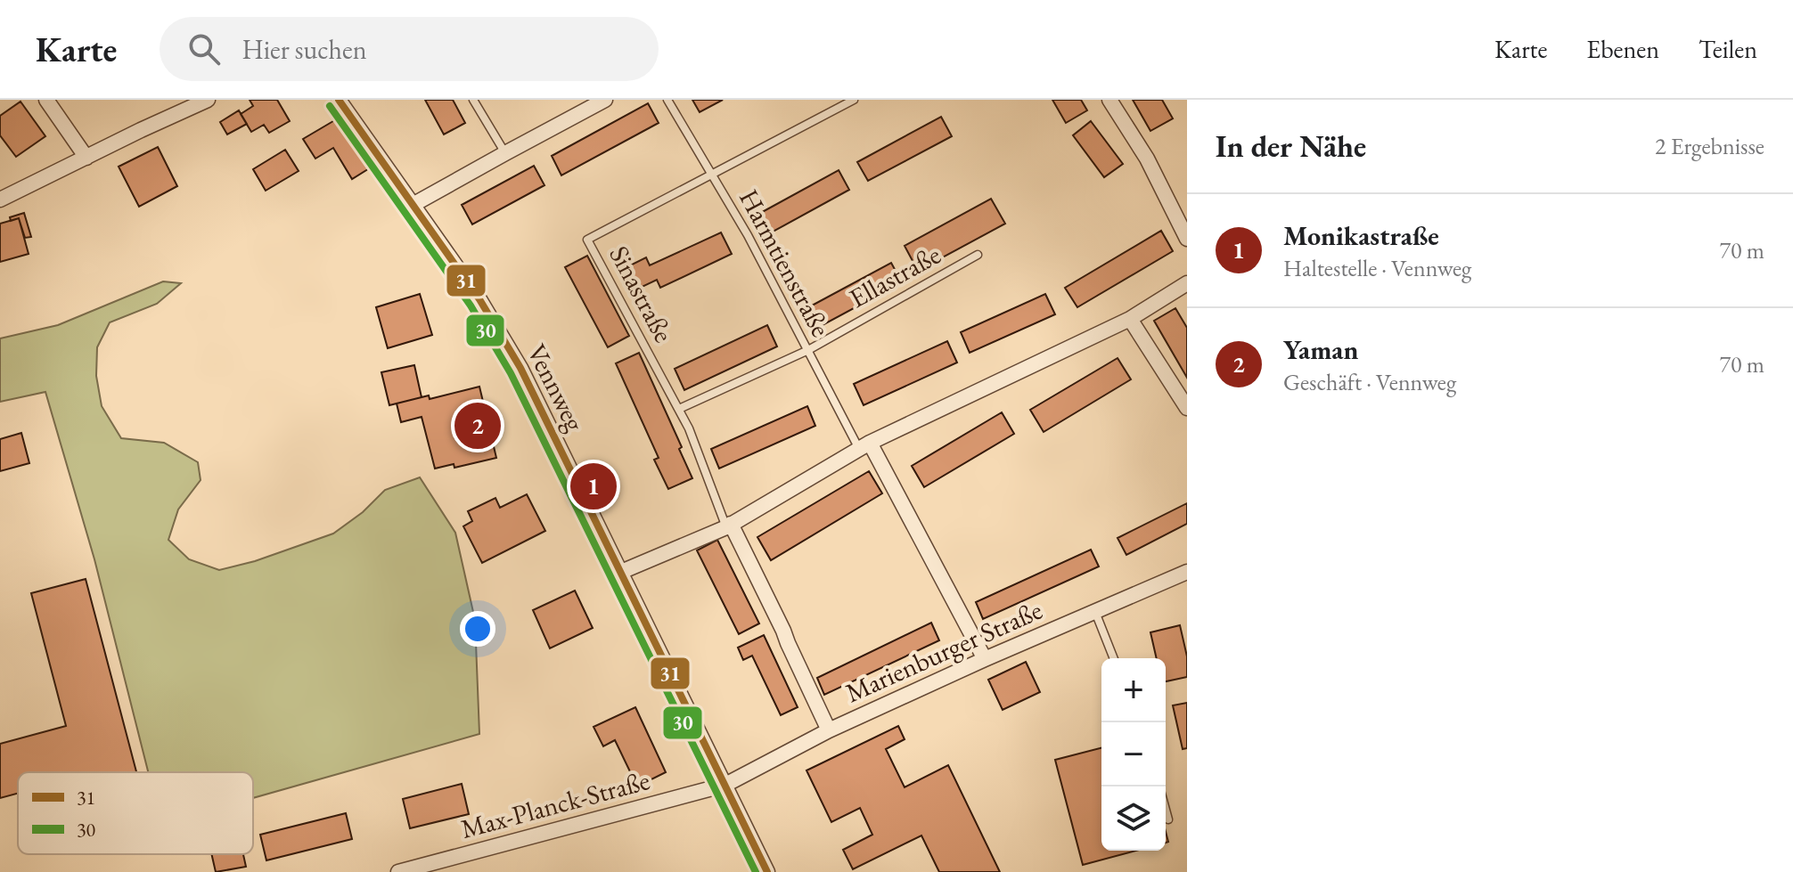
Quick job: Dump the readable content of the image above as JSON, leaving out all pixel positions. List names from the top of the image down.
{
  "streets": {
    "street": ["Vennweg", "Marienburger Straße", "Max-Planck-Straße"],
    "lane": ["Harmtienstraße", "Ellastraße", "Sinastraße"]
  },
  "crossings": [
    ["Harmtienstraße", "Ellastraße"],
    ["Harmtienstraße", "Sinastraße"],
    ["Ellastraße", "Sinastraße"],
    ["Vennweg", "Marienburger Straße"],
    ["Vennweg", "Max-Planck-Straße"],
    ["Marienburger Straße", "Max-Planck-Straße"]
  ],
  "lines": ["transit line 31", "transit line 30"],
  "legend": ["31", "30"],
  "page": {
    "header": "Karte",
    "search": "Hier suchen",
    "nav": ["Karte", "Ebenen", "Teilen"],
    "heading": ["In der Nähe", "2 Ergebnisse"],
    "list": [
      {
        "mark": "1",
        "name": "Monikastraße",
        "note": "Haltestelle · Vennweg",
        "value": "70 m"
      },
      {
        "mark": "2",
        "name": "Yaman",
        "note": "Geschäft · Vennweg",
        "value": "70 m"
      }
    ],
    "pins": ["2", "1"],
    "map_buttons": ["+", "−"]
  }
}
